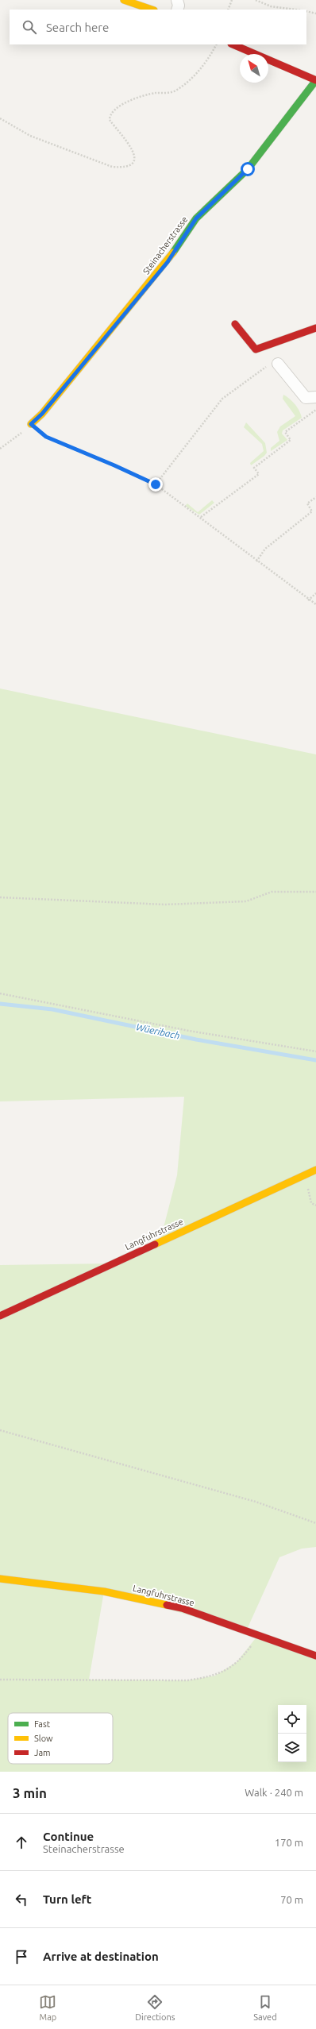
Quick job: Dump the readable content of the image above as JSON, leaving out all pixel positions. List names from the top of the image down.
{
  "streets": {
    "street": ["Steinacherstrasse", "Langfuhrstrasse"]
  },
  "water": ["Wüeribach"],
  "legend": ["Fast", "Slow", "Jam"],
  "north": "top left",
  "page": {
    "search": "Search here",
    "heading": ["3 min", "Walk · 240 m"],
    "list": [
      ["Continue", "Steinacherstrasse", "170 m"],
      ["Turn left", "70 m"],
      "Arrive at destination"
    ],
    "nav": ["Map", "Directions", "Saved"]
  }
}
